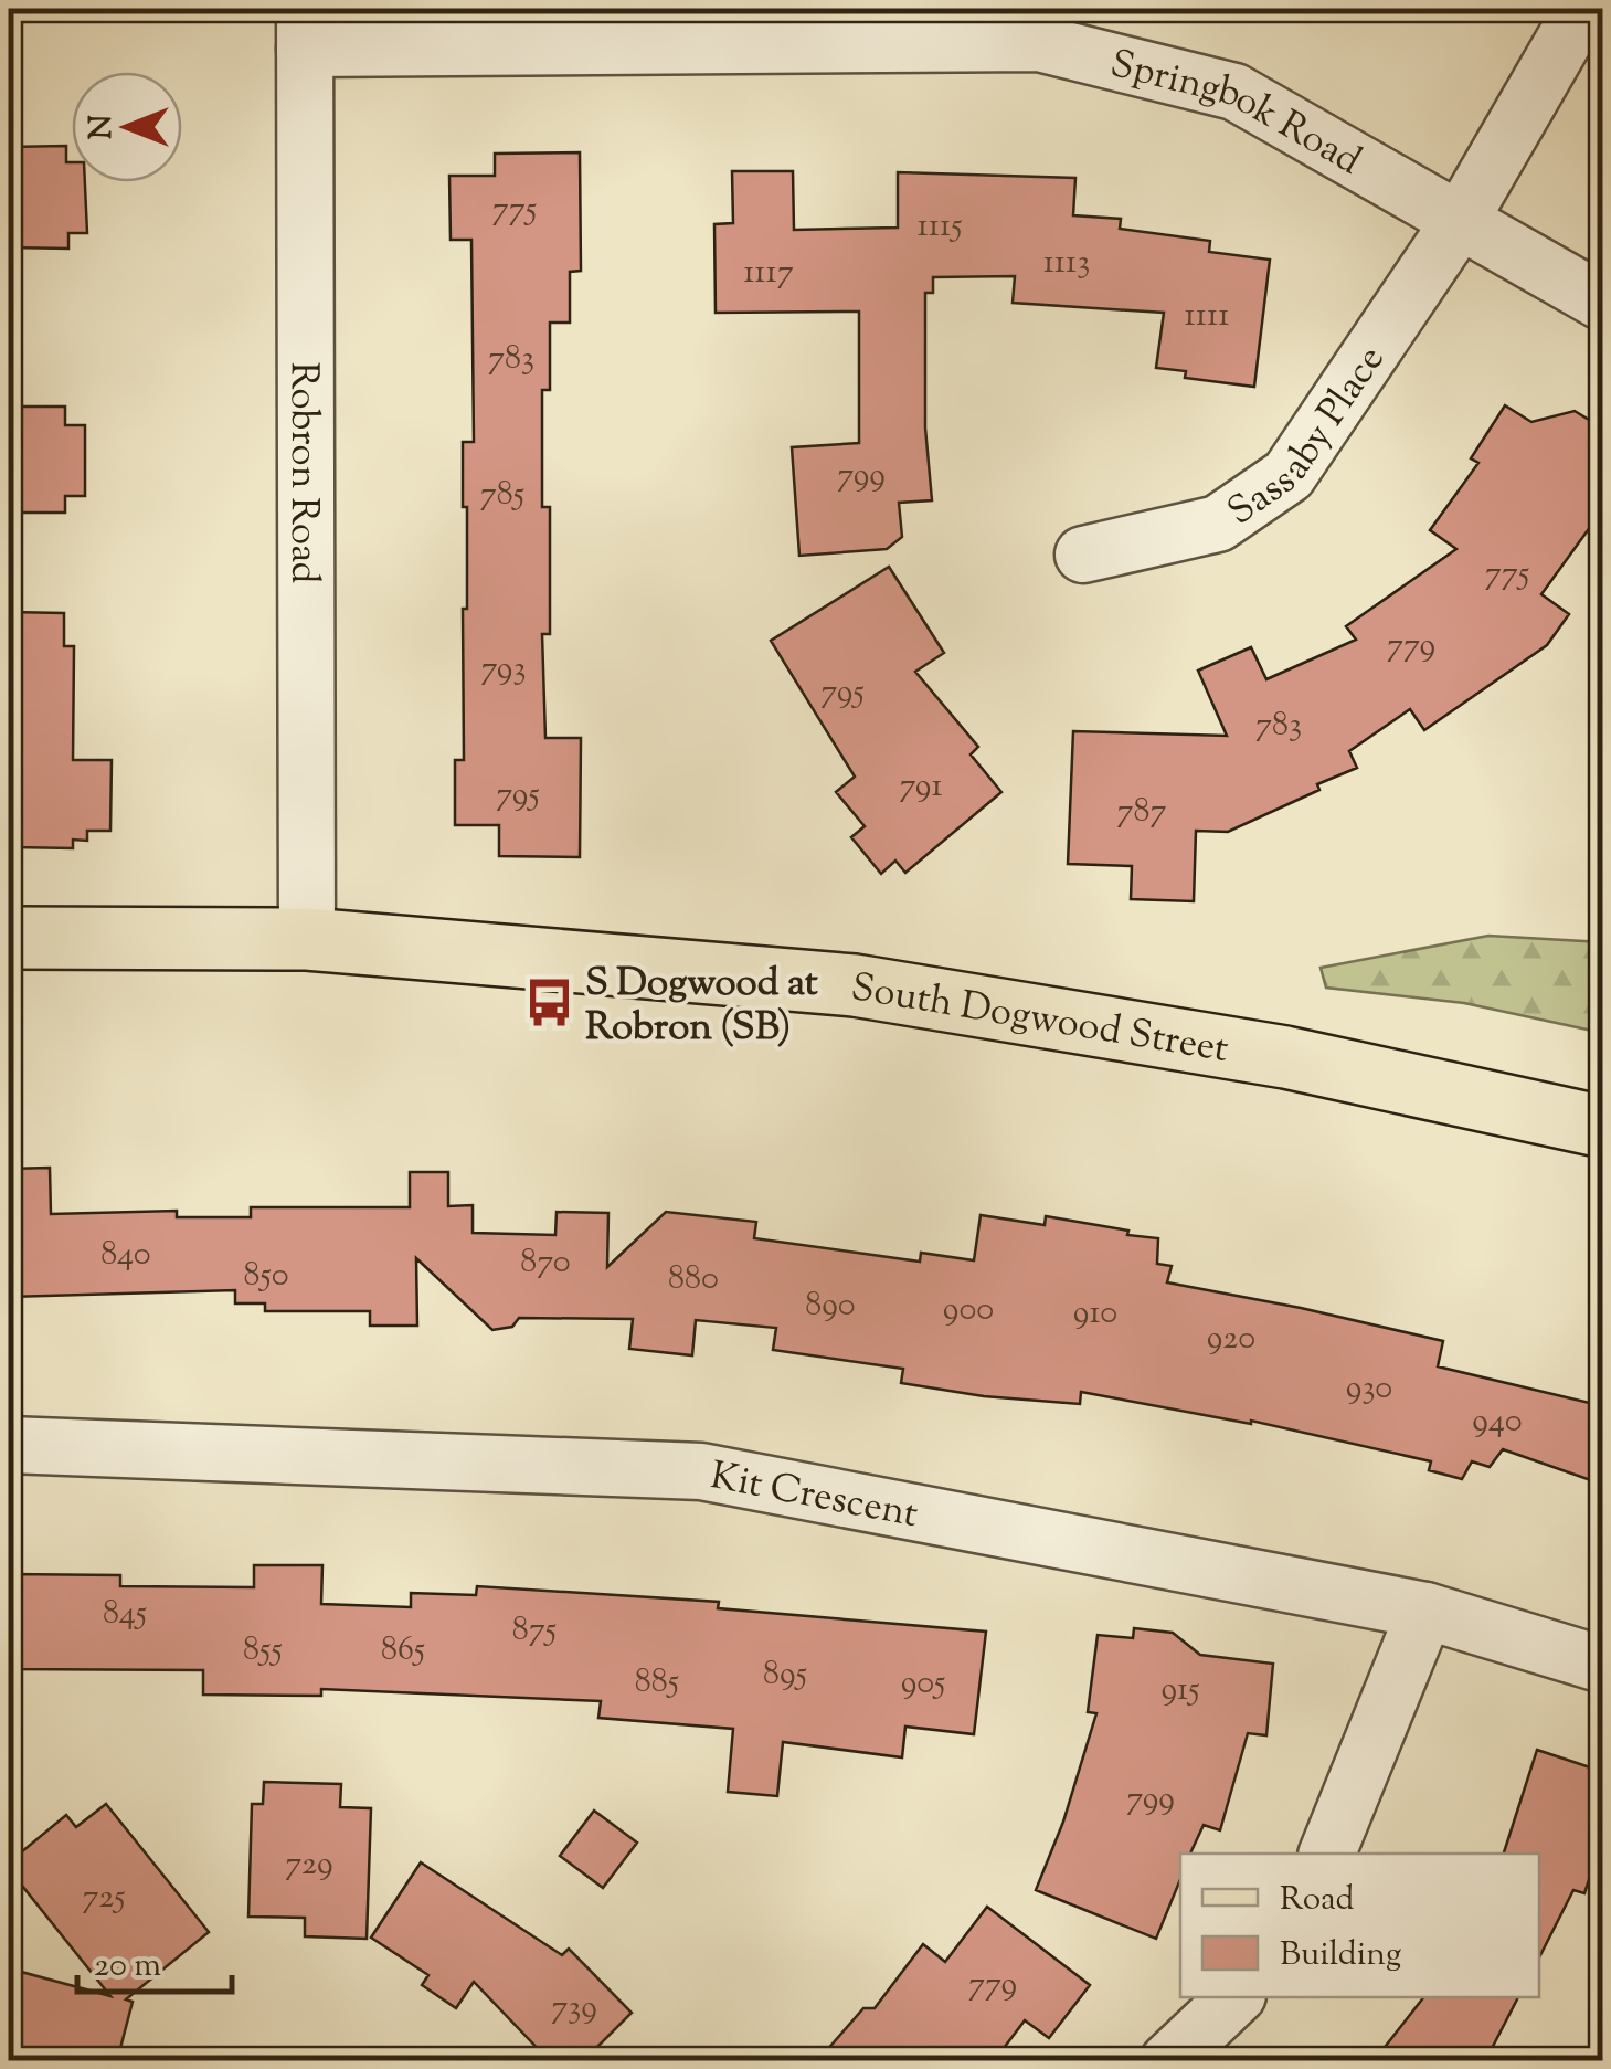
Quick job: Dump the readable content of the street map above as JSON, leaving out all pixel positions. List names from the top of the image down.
{
  "streets": {
    "main road": ["South Dogwood Street"],
    "street": [
      "Springbok Road",
      "Sassaby Place",
      "Robron Road",
      "Kit Crescent"
    ]
  },
  "crossings": [
    ["Springbok Road", "Sassaby Place"],
    ["Springbok Road", "Robron Road"],
    ["Robron Road", "South Dogwood Street"]
  ],
  "places": {
    "bus stop": ["S Dogwood at Robron (SB)"]
  },
  "house_numbers": [
    "775",
    "1115",
    "1113",
    "1117",
    "1111",
    "783",
    "799",
    "785",
    "775",
    "779",
    "793",
    "795",
    "783",
    "791",
    "795",
    "787",
    "840",
    "870",
    "850",
    "880",
    "890",
    "900",
    "910",
    "920",
    "930",
    "940",
    "845",
    "875",
    "855",
    "865",
    "895",
    "885",
    "905",
    "915",
    "799",
    "729",
    "725",
    "779",
    "739"
  ],
  "legend": ["Road", "Building"],
  "scale_bar": "20 m",
  "north": "left"
}
